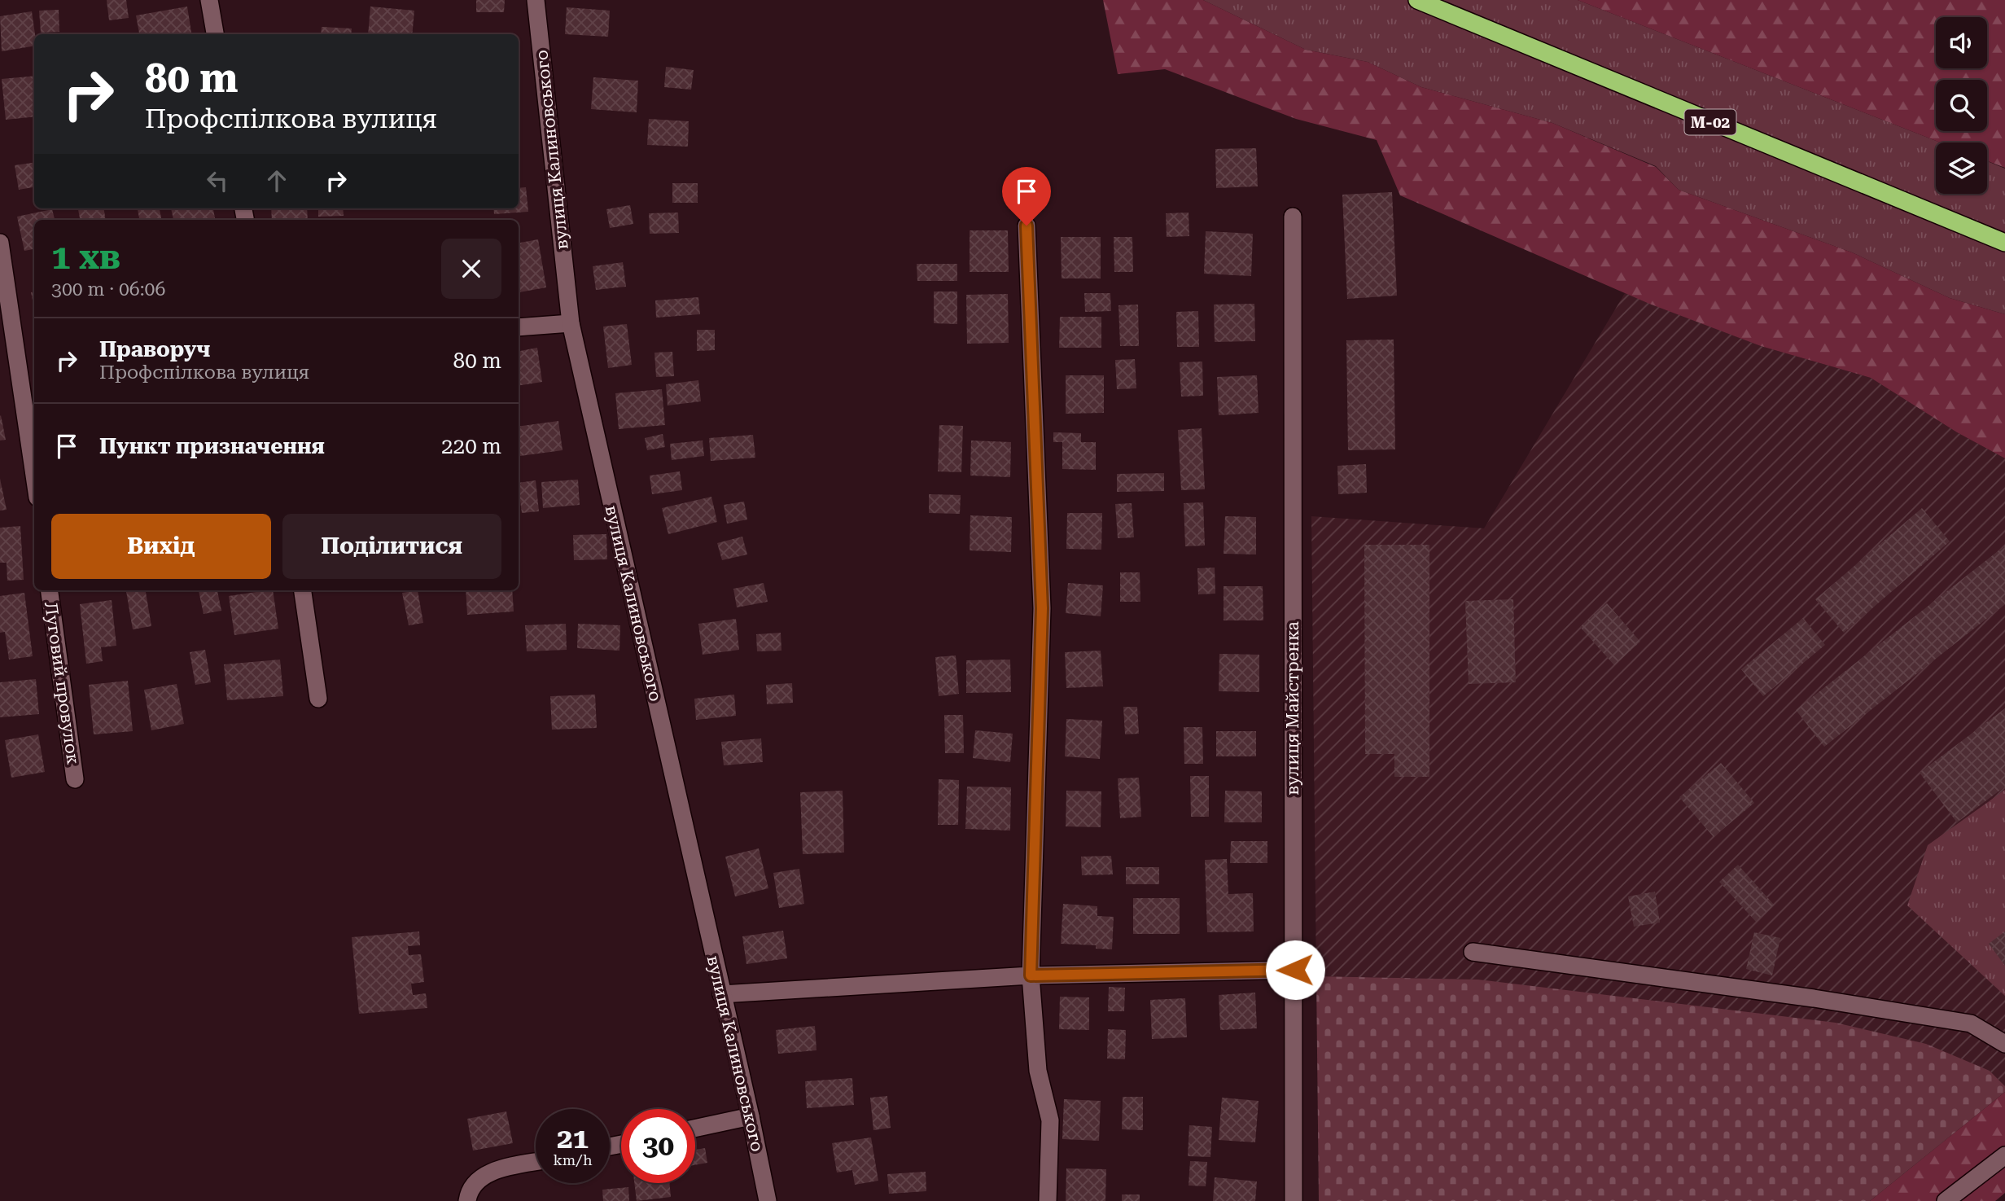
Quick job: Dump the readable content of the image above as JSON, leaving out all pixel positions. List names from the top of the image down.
{
  "streets": {
    "highway": ["М-02"],
    "street": ["вулиця Калиновського", "Луговий провулок", "вулиця Майстренка"]
  },
  "page": {
    "turn": ["80 m", "Профспілкова вулиця"],
    "heading": ["1 хв", "300 m · 06:06"],
    "list": [
      {
        "name": "Праворуч",
        "note": "Профспілкова вулиця",
        "value": "80 m"
      },
      {
        "name": "Пункт призначення",
        "value": "220 m"
      }
    ],
    "buttons": ["Вихід", "Поділитися"],
    "speed": "21 km/h",
    "limit": "30"
  }
}
